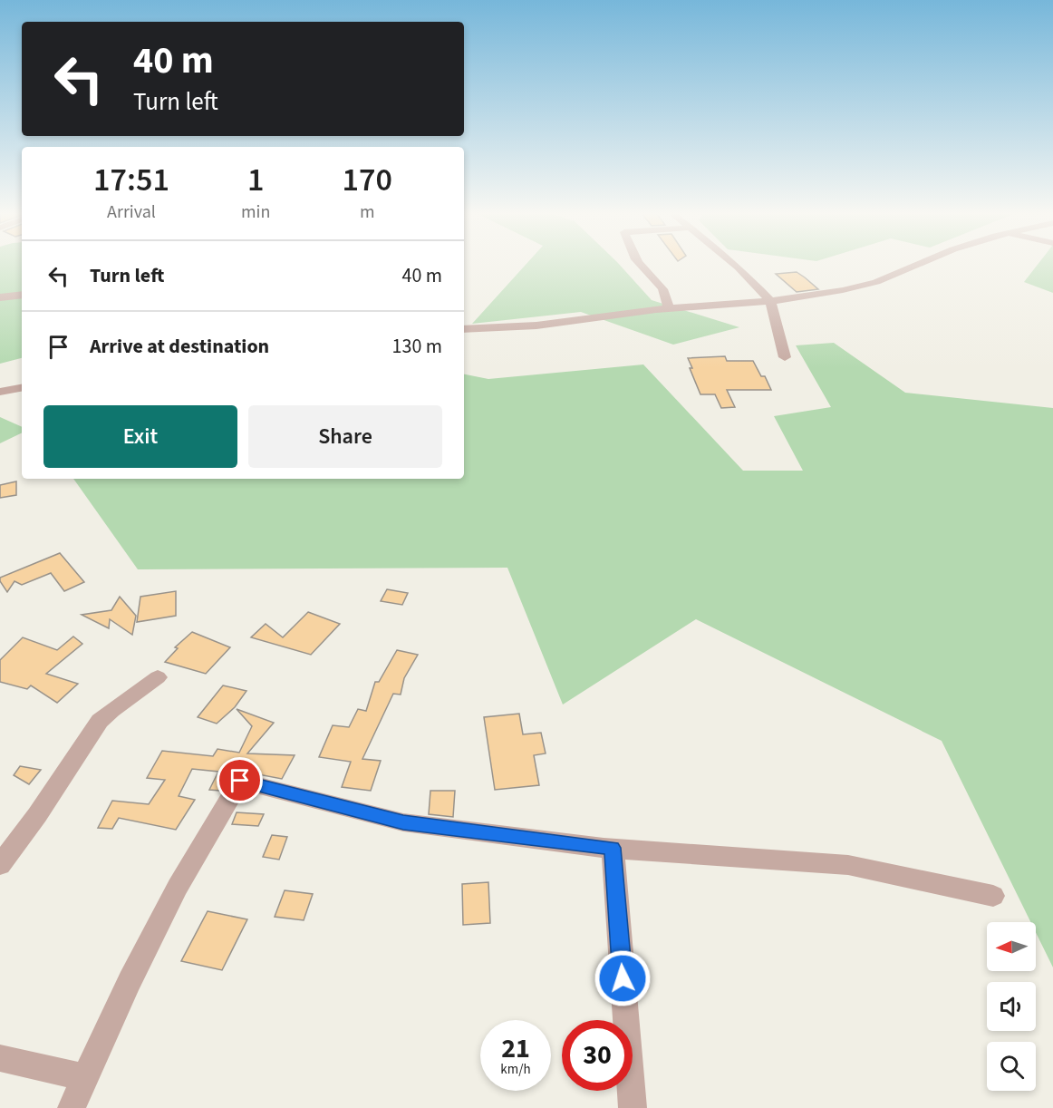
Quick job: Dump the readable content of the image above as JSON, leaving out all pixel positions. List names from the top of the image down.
{
  "north": "left",
  "page": {
    "turn": ["40 m", "Turn left"],
    "eta": [
      "17:51",
      "Arrival",
      "1",
      "min",
      "170",
      "m"
    ],
    "list": [
      {
        "name": "Turn left",
        "value": "40 m"
      },
      {
        "name": "Arrive at destination",
        "value": "130 m"
      }
    ],
    "buttons": ["Exit", "Share"],
    "speed": "21 km/h",
    "limit": "30"
  }
}
